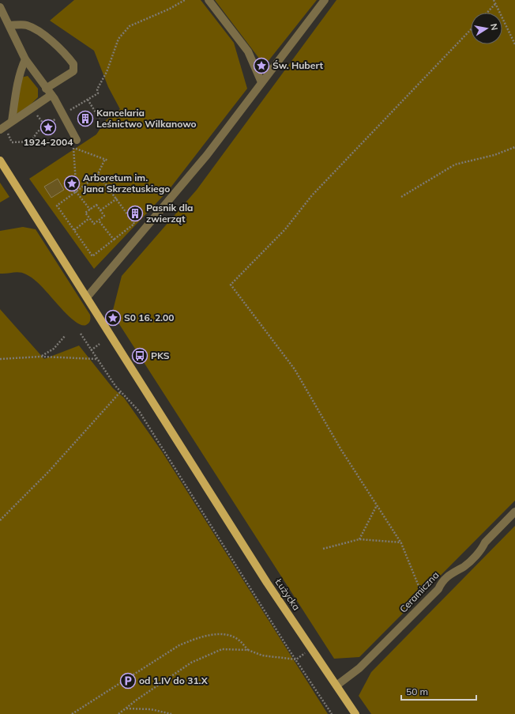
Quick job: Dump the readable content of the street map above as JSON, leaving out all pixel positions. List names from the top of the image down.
{
  "streets": {
    "main road": ["Łużycka"],
    "street": ["Ceramiczna"]
  },
  "crossings": [
    ["Ceramiczna", "Łużycka"]
  ],
  "places": {
    "place": [
      "Św. Hubert",
      "1924-2004",
      "Arboretum im. Jana Skrzetuskiego",
      "S0 16. 2.00"
    ],
    "building": ["Kancelaria Leśnictwo Wilkanowo", "Pasnik dla zwierząt"],
    "bus stop": ["PKS"],
    "parking": ["od 1.IV do 31.X"]
  },
  "scale_bar": "50 m",
  "north": "right"
}
